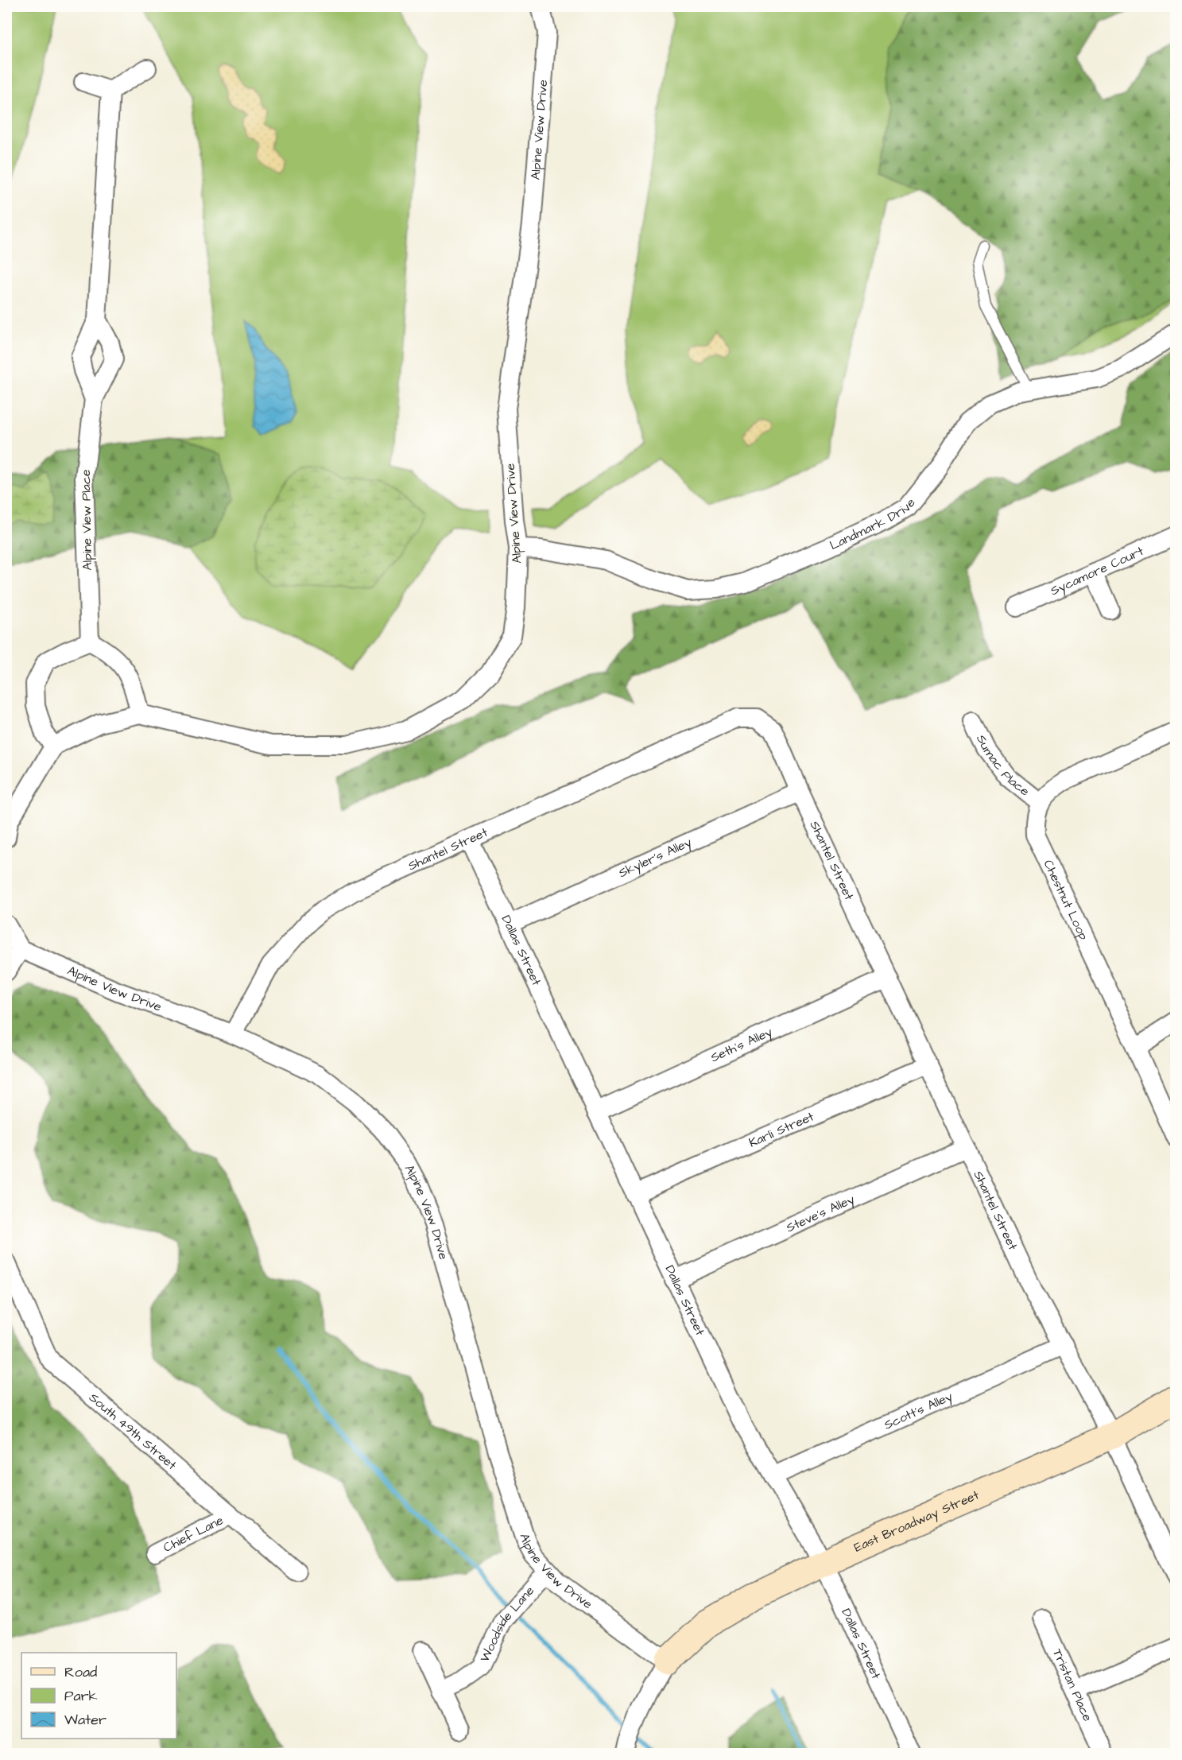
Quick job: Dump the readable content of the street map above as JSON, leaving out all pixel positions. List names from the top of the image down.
{
  "streets": {
    "street": [
      "Alpine View Drive",
      "Alpine View Place",
      "Landmark Drive",
      "Sycamore Court",
      "Sumac Place",
      "Shantel Street",
      "Skyler's Alley",
      "Chestnut Loop",
      "Dallas Street",
      "Seth's Alley",
      "Karli Street",
      "Steve's Alley",
      "Scott's Alley",
      "South 49th Street",
      "East Broadway Street",
      "Chief Lane",
      "Woodside Lane",
      "Tristan Place"
    ]
  },
  "crossings": [
    ["Alpine View Drive", "Landmark Drive"],
    ["Alpine View Drive", "Shantel Street"],
    ["Alpine View Drive", "East Broadway Street"],
    ["Alpine View Drive", "Woodside Lane"],
    ["Sumac Place", "Chestnut Loop"],
    ["Shantel Street", "Skyler's Alley"],
    ["Shantel Street", "Dallas Street"],
    ["Shantel Street", "Seth's Alley"],
    ["Shantel Street", "Karli Street"],
    ["Shantel Street", "Steve's Alley"],
    ["Shantel Street", "Scott's Alley"],
    ["Shantel Street", "East Broadway Street"],
    ["Skyler's Alley", "Dallas Street"],
    ["Dallas Street", "Seth's Alley"],
    ["Dallas Street", "Karli Street"],
    ["Dallas Street", "Steve's Alley"],
    ["Dallas Street", "Scott's Alley"],
    ["Dallas Street", "East Broadway Street"],
    ["South 49th Street", "Chief Lane"]
  ],
  "legend": ["Road", "Park", "Water"]
}
